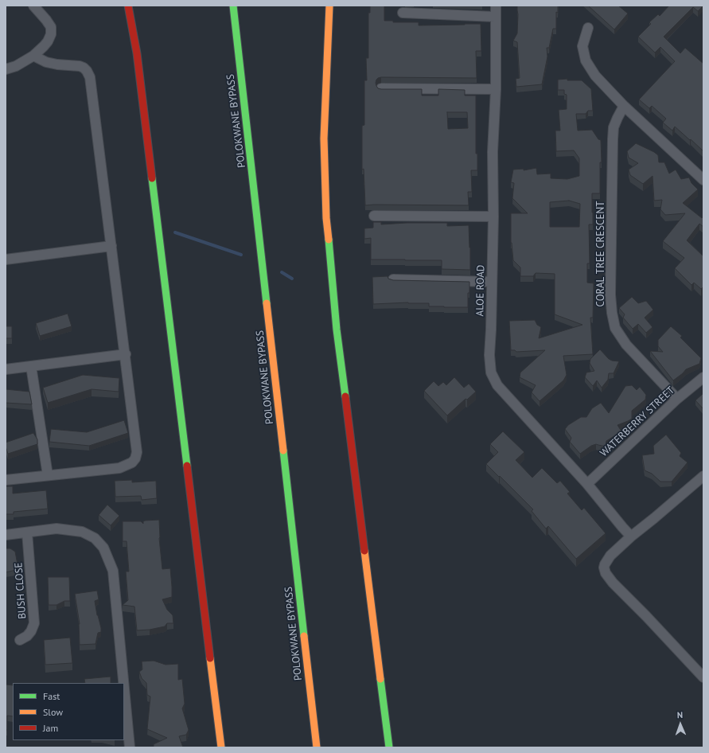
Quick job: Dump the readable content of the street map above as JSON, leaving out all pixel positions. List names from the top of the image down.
{
  "streets": {
    "main road": ["POLOKWANE BYPASS"],
    "street": [
      "CORAL TREE CRESCENT",
      "ALOE ROAD",
      "WATERBERRY STREET",
      "BUSH CLOSE"
    ]
  },
  "crossings": [
    ["CORAL TREE CRESCENT", "WATERBERRY STREET"],
    ["ALOE ROAD", "WATERBERRY STREET"]
  ],
  "legend": ["Fast", "Slow", "Jam"],
  "north": "top"
}
